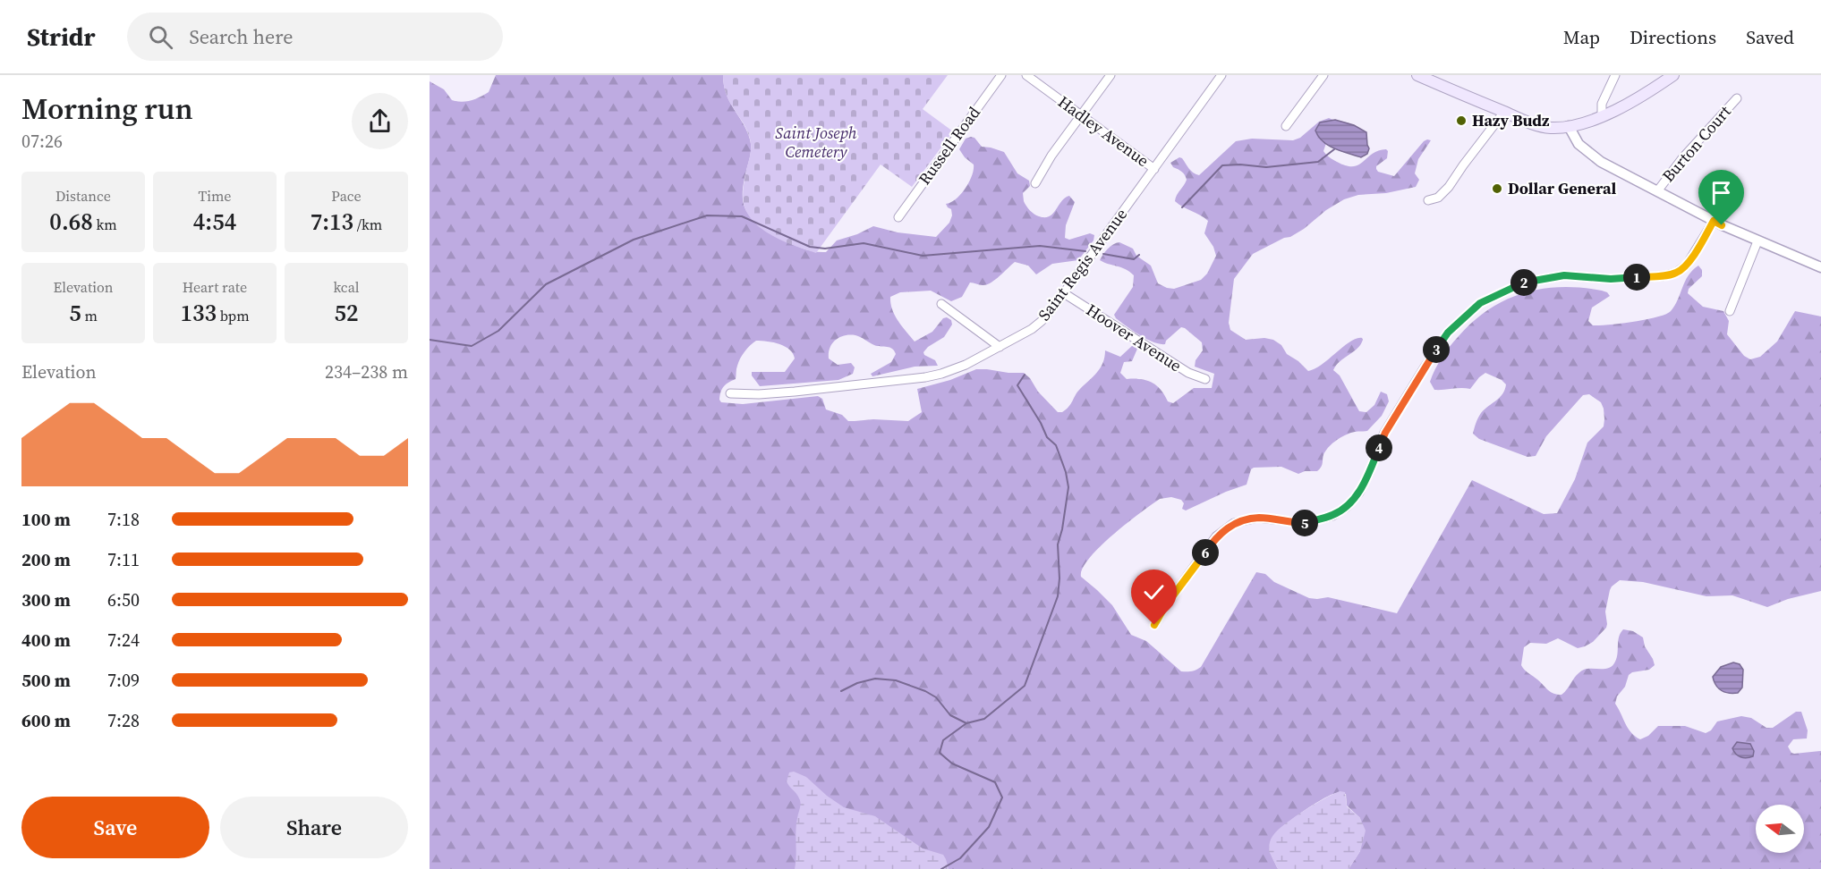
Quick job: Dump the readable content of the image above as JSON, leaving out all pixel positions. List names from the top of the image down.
{
  "streets": {
    "street": [
      "Hadley Avenue",
      "Burton Court",
      "Russell Road",
      "Saint Regis Avenue",
      "Hoover Avenue"
    ]
  },
  "crossings": [
    ["Hadley Avenue", "Saint Regis Avenue"],
    ["Saint Regis Avenue", "Hoover Avenue"]
  ],
  "parks": ["Saint Joseph Cemetery"],
  "places": ["Hazy Budz", "Dollar General"],
  "north": "left",
  "page": {
    "header": "Stridr",
    "search": "Search here",
    "nav": ["Map", "Directions", "Saved"],
    "heading": ["Morning run", "07:26"],
    "stats": [
      ["Distance", "0.68 km"],
      ["Time", "4:54"],
      ["Pace", "7:13 /km"],
      ["Elevation", "5 m"],
      ["Heart rate", "133 bpm"],
      ["kcal", "52"]
    ],
    "pins": [
      "1",
      "2",
      "3",
      "4",
      "5",
      "6"
    ],
    "chart": ["Elevation", "234–238 m"],
    "list": [
      {
        "name": "100 m",
        "note": "7:18"
      },
      {
        "name": "200 m",
        "note": "7:11"
      },
      {
        "name": "300 m",
        "note": "6:50"
      },
      {
        "name": "400 m",
        "note": "7:24"
      },
      {
        "name": "500 m",
        "note": "7:09"
      },
      {
        "name": "600 m",
        "note": "7:28"
      }
    ],
    "buttons": ["Save", "Share"]
  }
}
